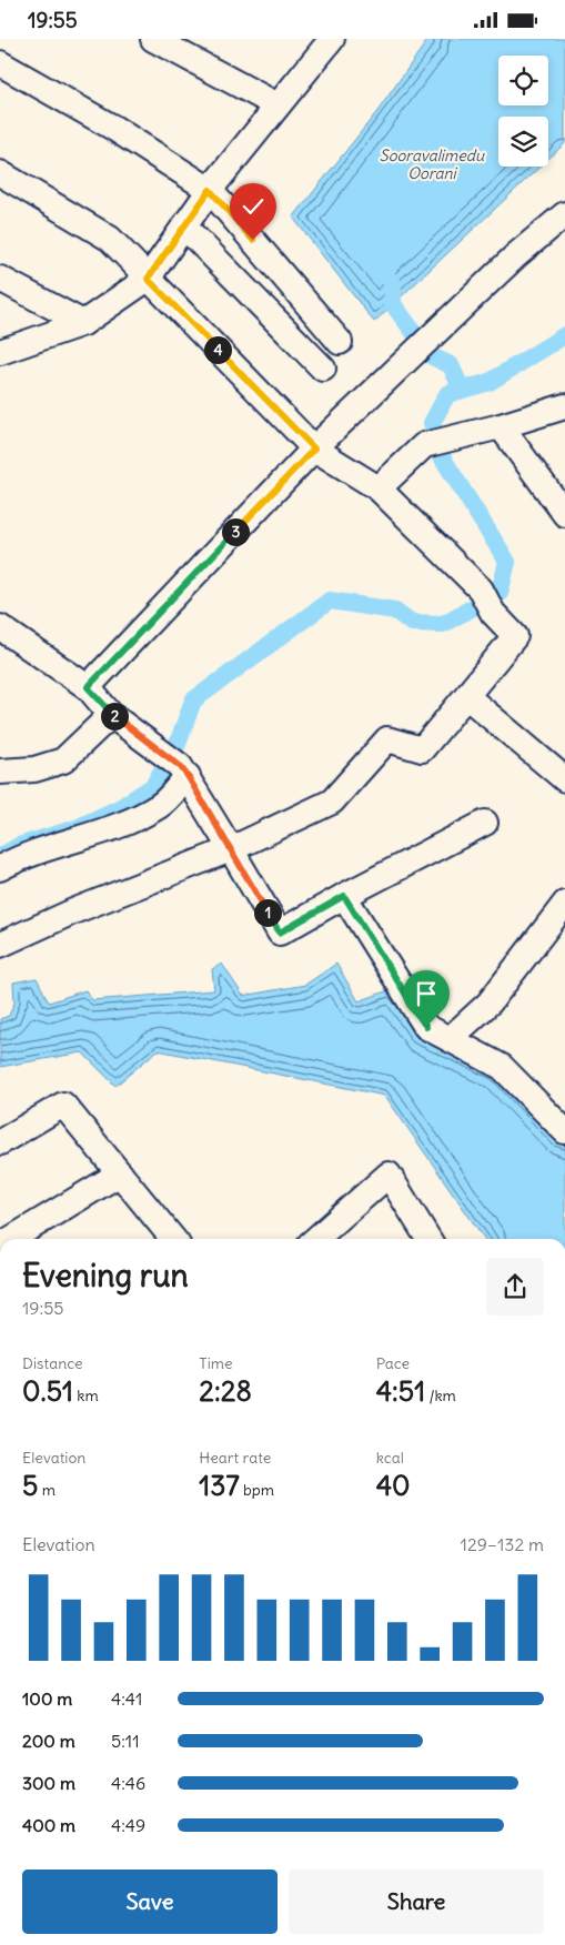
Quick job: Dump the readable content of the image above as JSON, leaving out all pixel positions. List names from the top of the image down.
{
  "water": ["Sooravalimedu Oorani"],
  "page": {
    "status": "19:55",
    "pins": [
      "4",
      "3",
      "2",
      "1"
    ],
    "heading": ["Evening run", "19:55"],
    "stats": [
      ["Distance", "0.51 km"],
      ["Time", "2:28"],
      ["Pace", "4:51 /km"],
      ["Elevation", "5 m"],
      ["Heart rate", "137 bpm"],
      ["kcal", "40"]
    ],
    "chart": ["Elevation", "129–132 m"],
    "list": [
      {
        "name": "100 m",
        "note": "4:41"
      },
      {
        "name": "200 m",
        "note": "5:11"
      },
      {
        "name": "300 m",
        "note": "4:46"
      },
      {
        "name": "400 m",
        "note": "4:49"
      }
    ],
    "buttons": ["Save", "Share"]
  }
}
